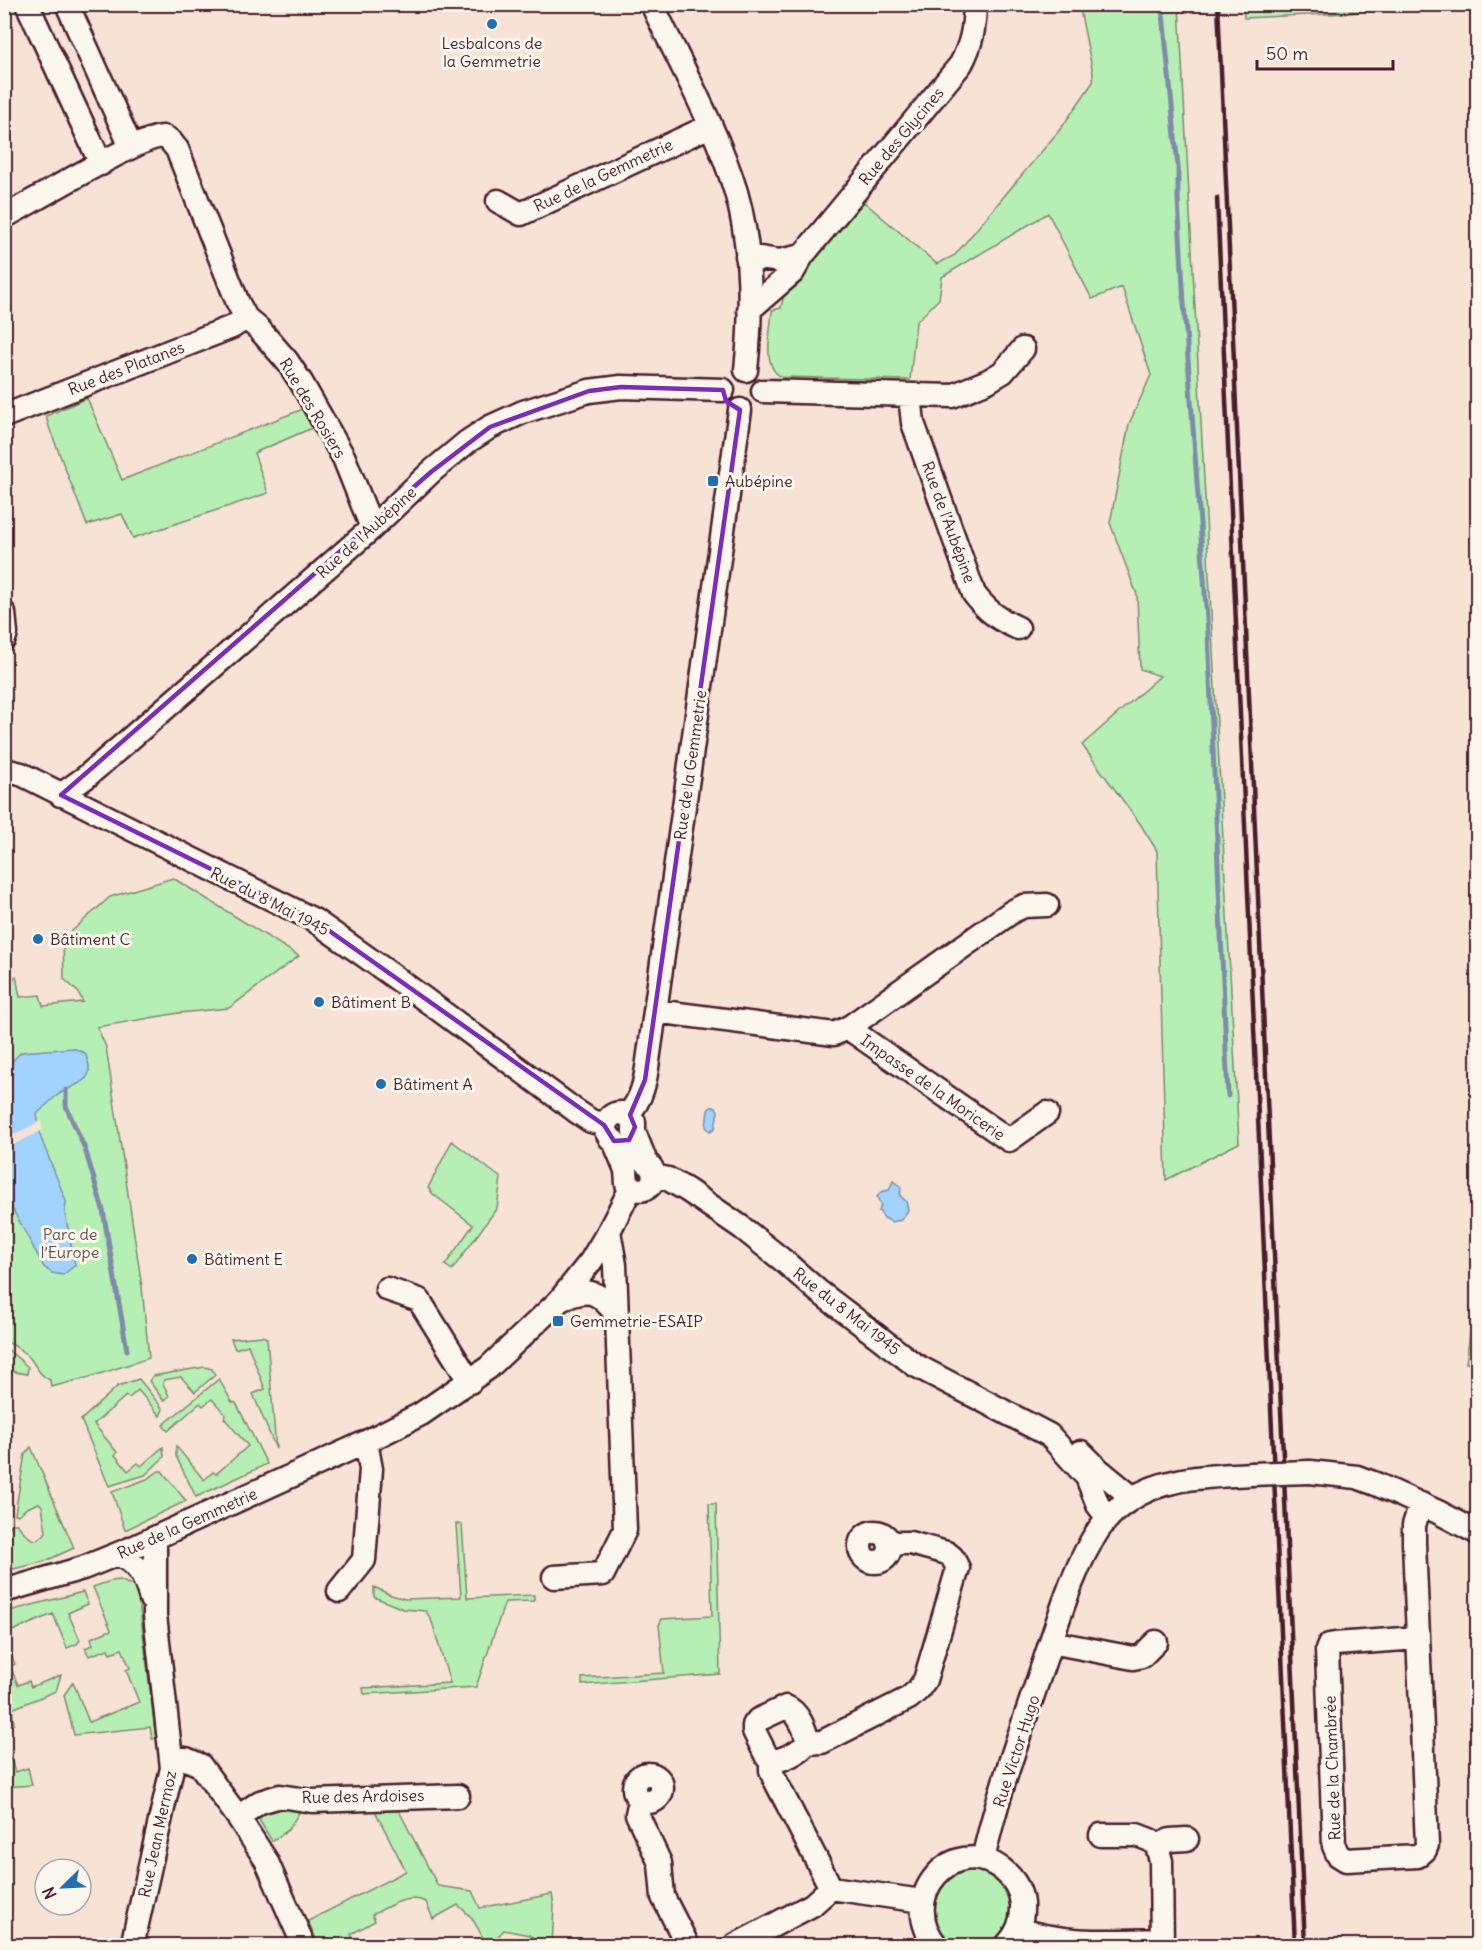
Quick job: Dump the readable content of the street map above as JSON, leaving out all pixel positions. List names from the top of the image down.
{
  "streets": {
    "street": [
      "Rue des Glycines",
      "Rue de la Gemmetrie",
      "Rue des Platanes",
      "Rue des Rosiers",
      "Rue de l’Aubépine",
      "Rue du 8 Mai 1945",
      "Impasse de la Moricerie",
      "Rue Victor Hugo",
      "Rue de la Chambrée",
      "Rue des Ardoises",
      "Rue Jean Mermoz"
    ]
  },
  "crossings": [
    ["Rue de la Gemmetrie", "Rue de l’Aubépine"],
    ["Rue de la Gemmetrie", "Rue du 8 Mai 1945"],
    ["Rue de la Gemmetrie", "Impasse de la Moricerie"],
    ["Rue de la Gemmetrie", "Rue Jean Mermoz"],
    ["Rue des Platanes", "Rue des Rosiers"],
    ["Rue des Rosiers", "Rue de l’Aubépine"],
    ["Rue de l’Aubépine", "Rue du 8 Mai 1945"],
    ["Rue du 8 Mai 1945", "Rue Victor Hugo"]
  ],
  "parks": ["Parc de l’Europe"],
  "places": {
    "other": [
      "Lesbalcons de la Gemmetrie",
      "Bâtiment C",
      "Bâtiment B",
      "Bâtiment A",
      "Bâtiment E"
    ],
    "transit": ["Aubépine", "Gemmetrie-ESAIP"]
  },
  "scale_bar": "50 m",
  "north": "bottom left"
}
